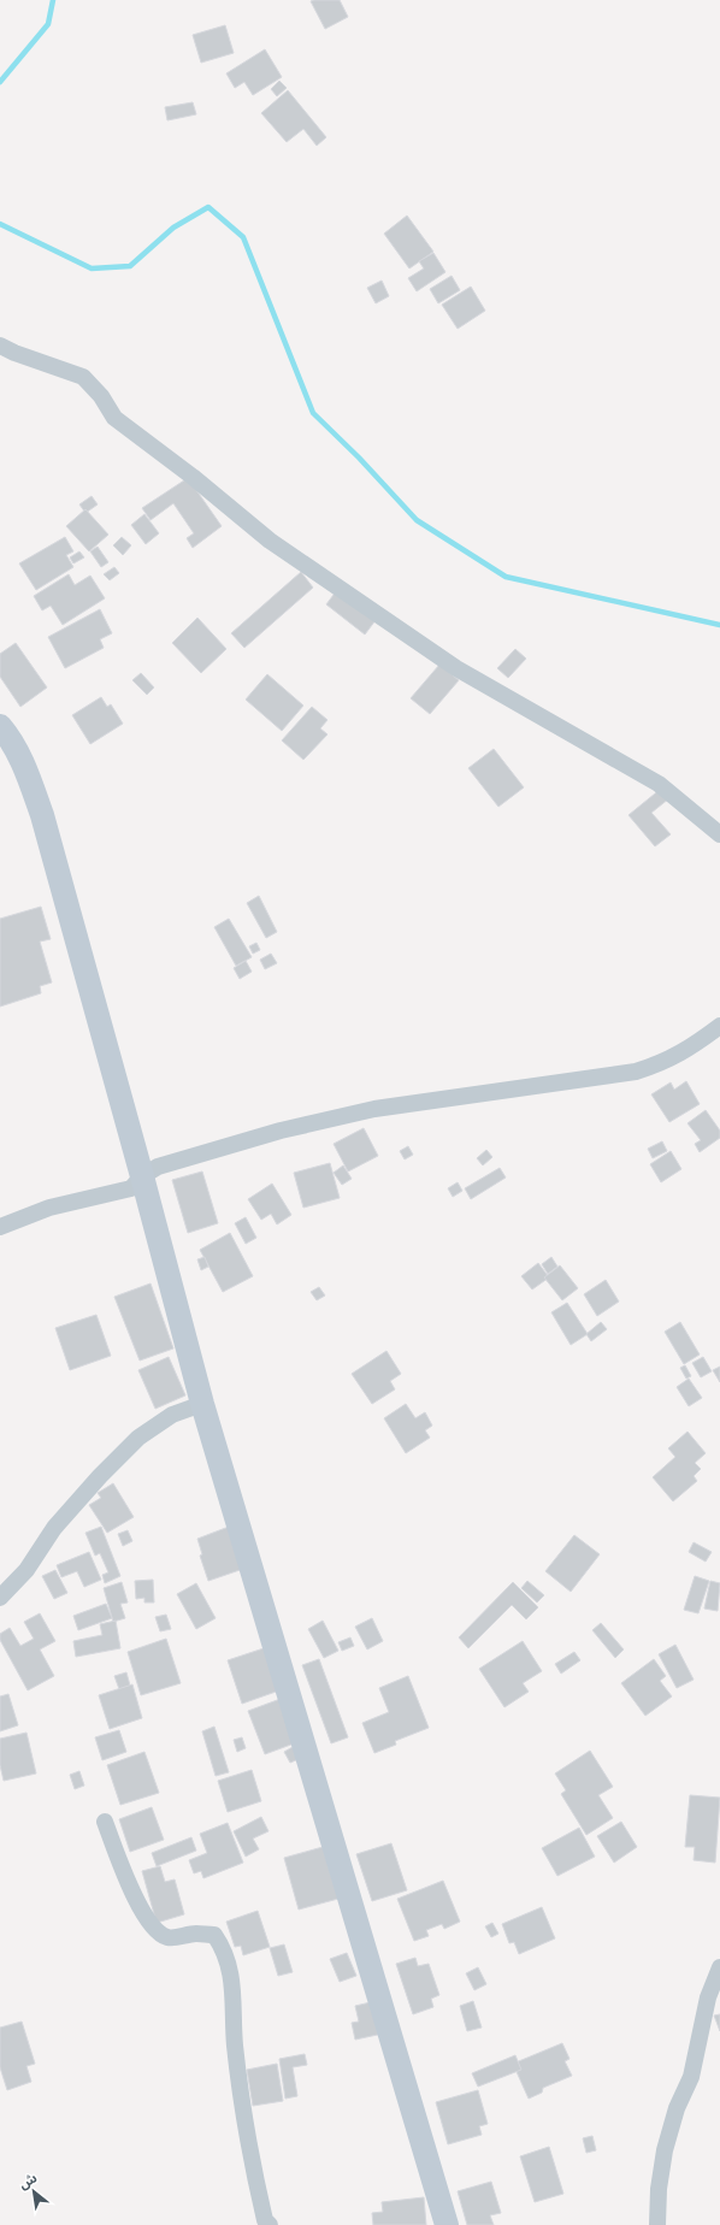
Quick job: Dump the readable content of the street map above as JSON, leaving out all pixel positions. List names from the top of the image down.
{
  "north": "top left"
}
